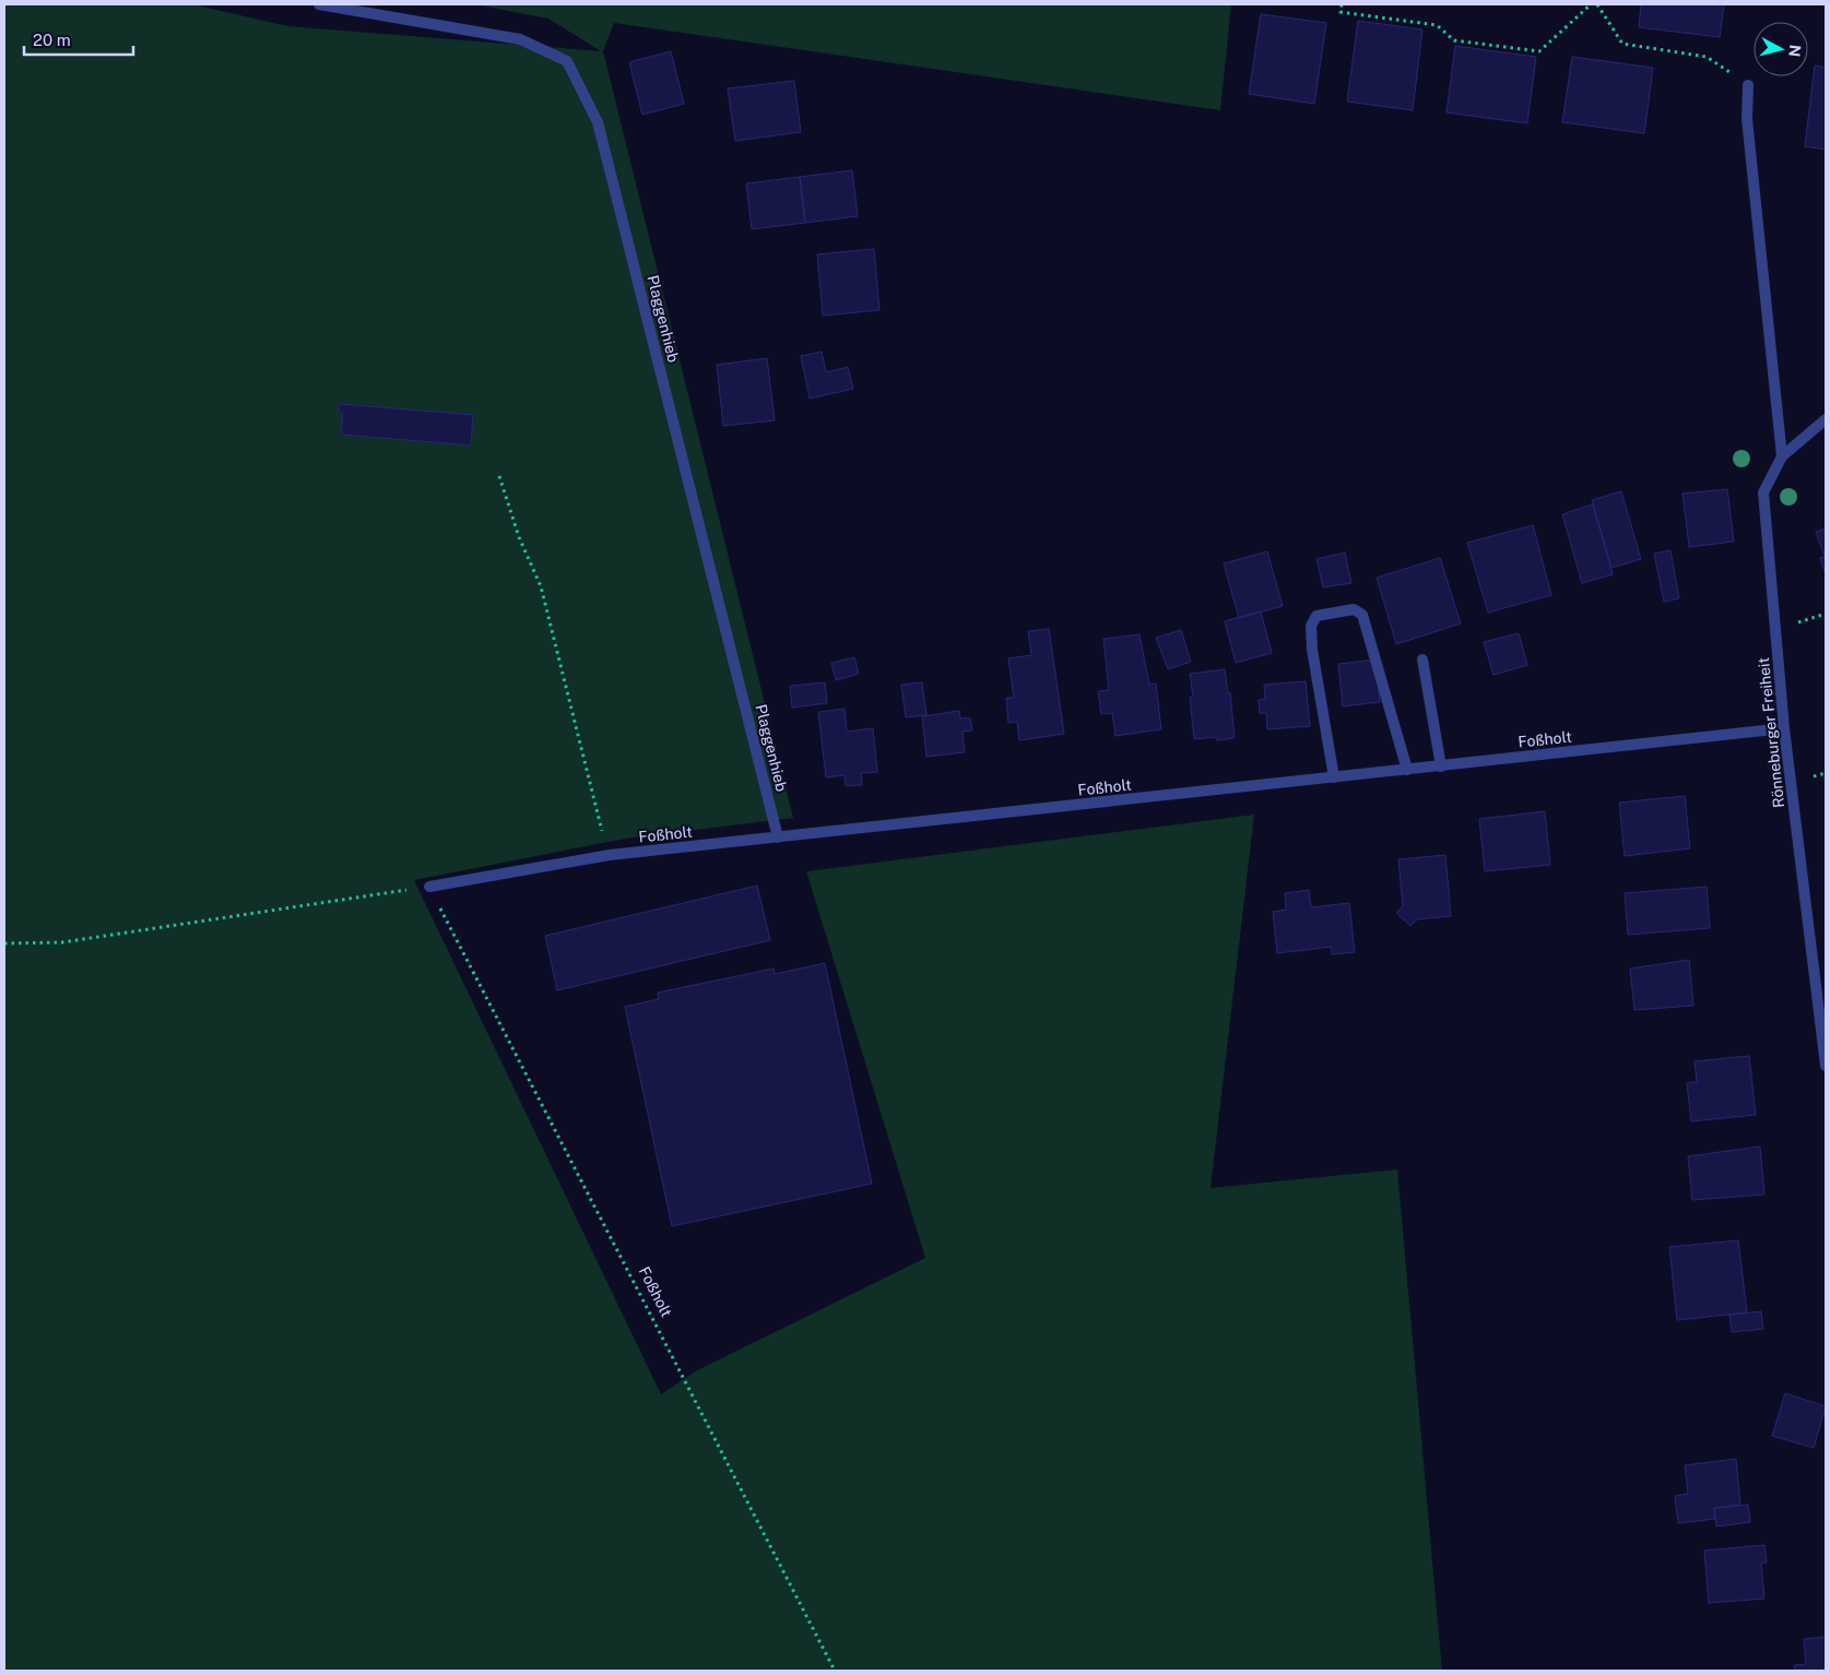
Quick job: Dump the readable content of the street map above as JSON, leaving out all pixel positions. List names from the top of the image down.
{
  "streets": {
    "street": ["Plaggenhieb", "Rönneburger Freiheit", "Foßholt"]
  },
  "crossings": [
    ["Plaggenhieb", "Foßholt"],
    ["Rönneburger Freiheit", "Foßholt"]
  ],
  "scale_bar": "20 m",
  "north": "right"
}
